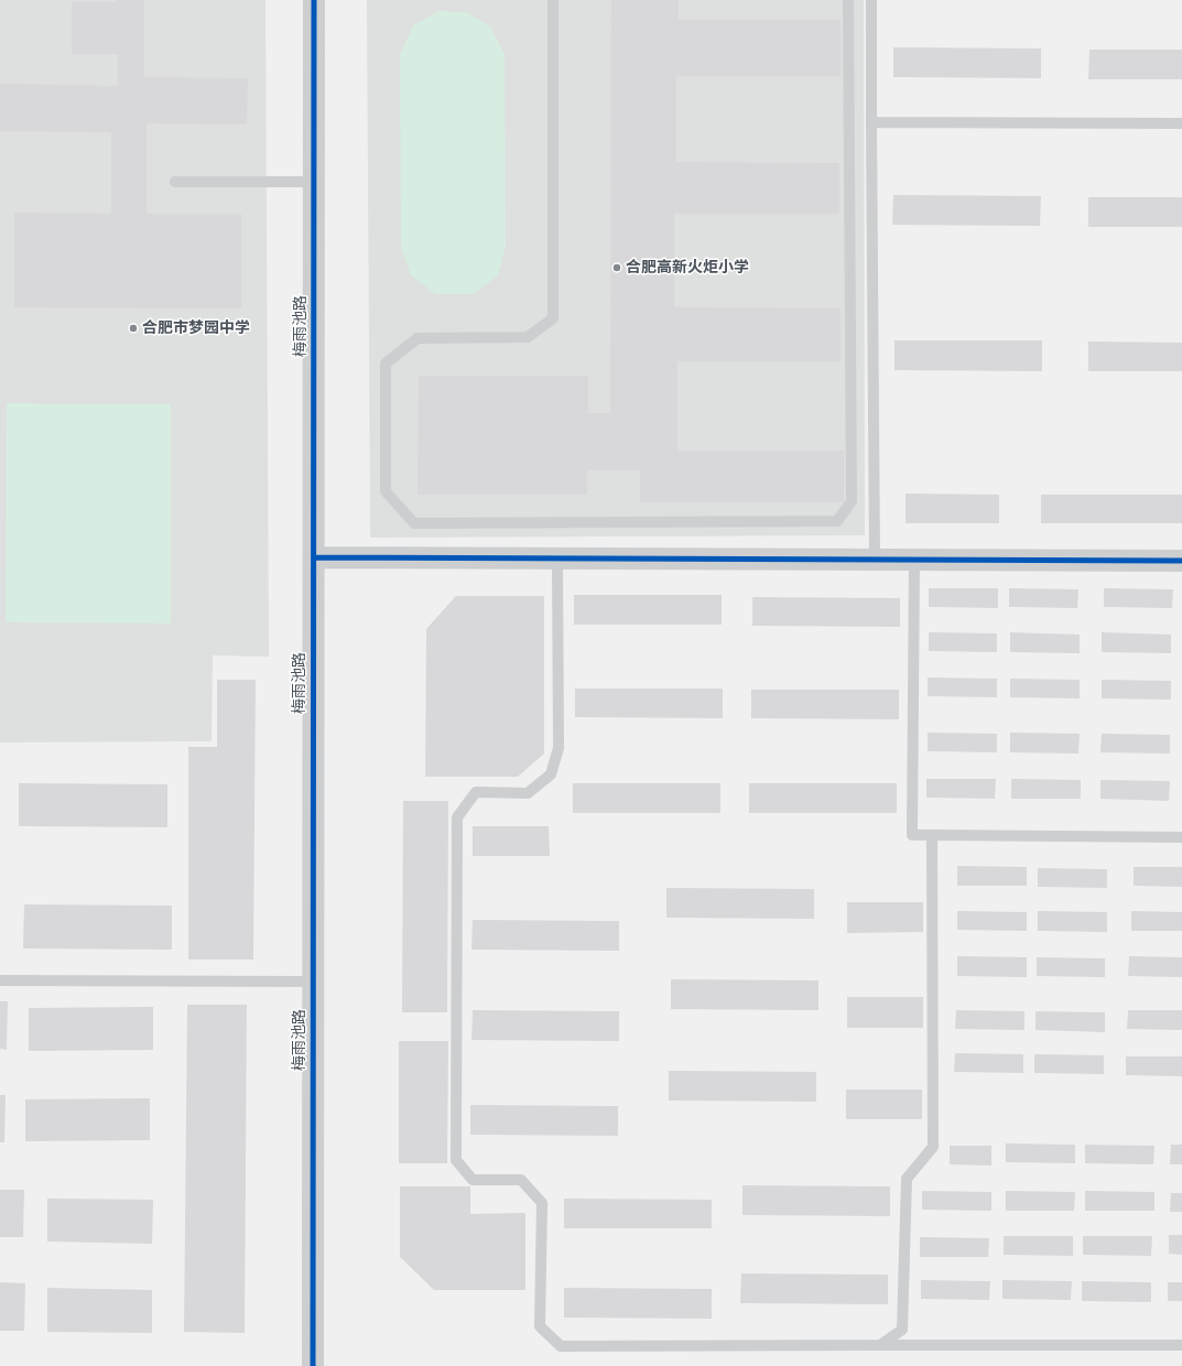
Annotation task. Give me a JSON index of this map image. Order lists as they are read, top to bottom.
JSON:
{
  "streets": {
    "street": ["梅雨池路"]
  },
  "places": ["合肥高新火炬小学", "合肥市梦园中学"]
}
